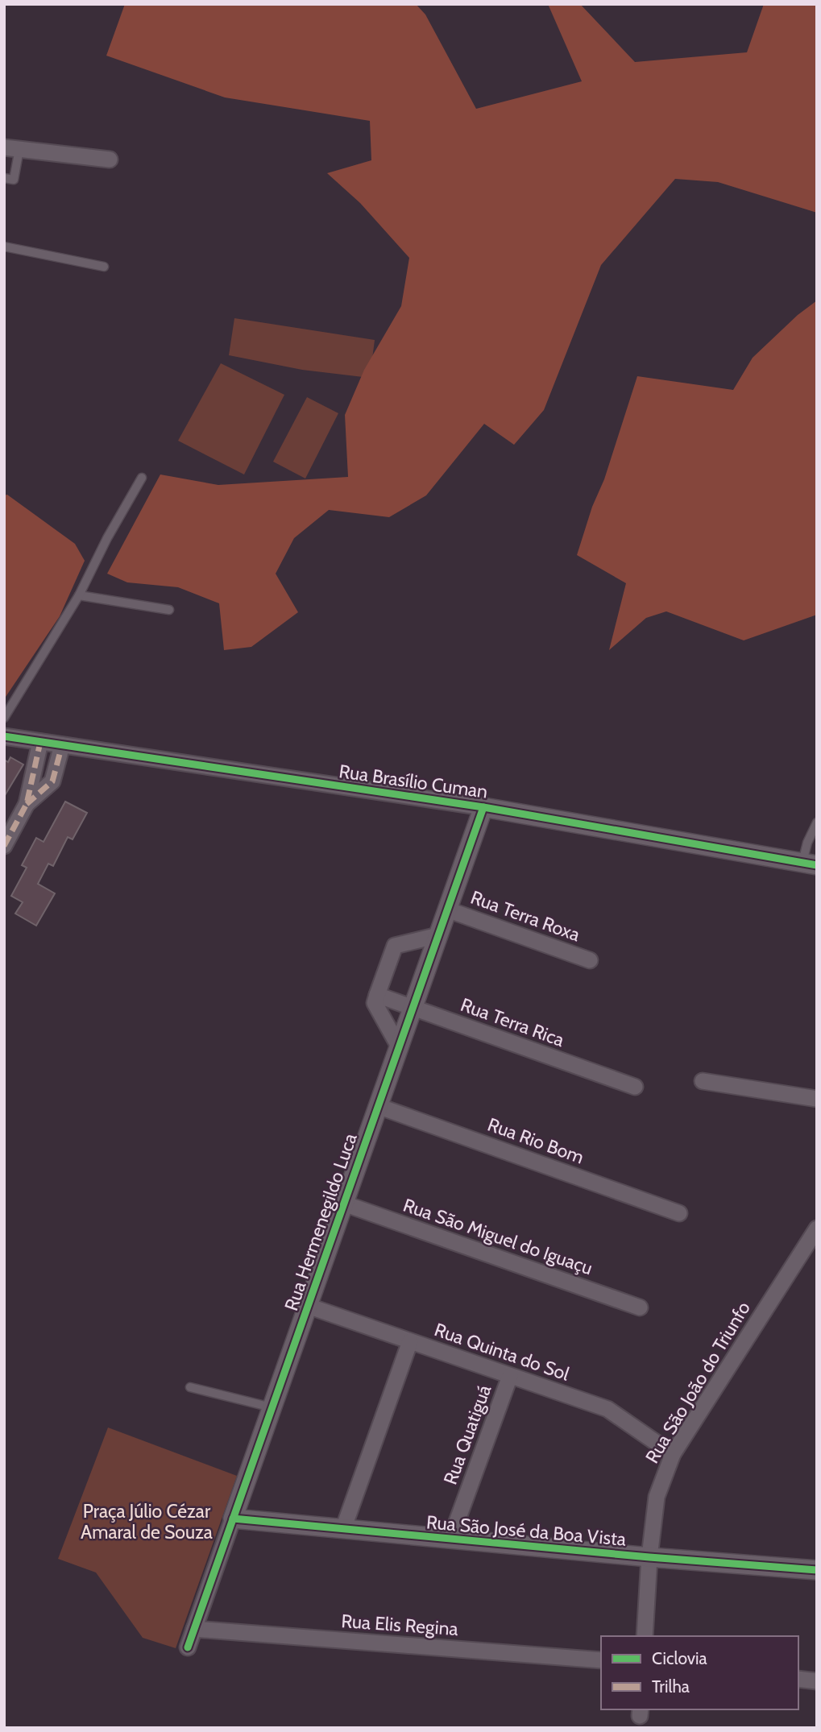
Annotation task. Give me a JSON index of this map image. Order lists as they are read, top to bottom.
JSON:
{
  "streets": {
    "street": [
      "Rua Brasílio Cuman",
      "Rua Terra Roxa",
      "Rua Terra Rica",
      "Rua Rio Bom",
      "Rua Hermenegildo Luca",
      "Rua São Miguel do Iguaçu",
      "Rua Quinta do Sol",
      "Rua São João do Triunfo",
      "Rua Quatiguá",
      "Rua São José da Boa Vista",
      "Rua Elis Regina"
    ]
  },
  "crossings": [
    ["Rua Brasílio Cuman", "Rua Hermenegildo Luca"],
    ["Rua Terra Roxa", "Rua Hermenegildo Luca"],
    ["Rua Terra Rica", "Rua Hermenegildo Luca"],
    ["Rua Rio Bom", "Rua Hermenegildo Luca"],
    ["Rua Hermenegildo Luca", "Rua São Miguel do Iguaçu"],
    ["Rua Hermenegildo Luca", "Rua Quinta do Sol"],
    ["Rua Hermenegildo Luca", "Rua São José da Boa Vista"],
    ["Rua Hermenegildo Luca", "Rua Elis Regina"],
    ["Rua Quinta do Sol", "Rua São João do Triunfo"],
    ["Rua Quinta do Sol", "Rua Quatiguá"],
    ["Rua São João do Triunfo", "Rua São José da Boa Vista"],
    ["Rua Quatiguá", "Rua São José da Boa Vista"]
  ],
  "parks": ["Praça Júlio Cézar Amaral de Souza"],
  "legend": ["Ciclovia", "Trilha"]
}
